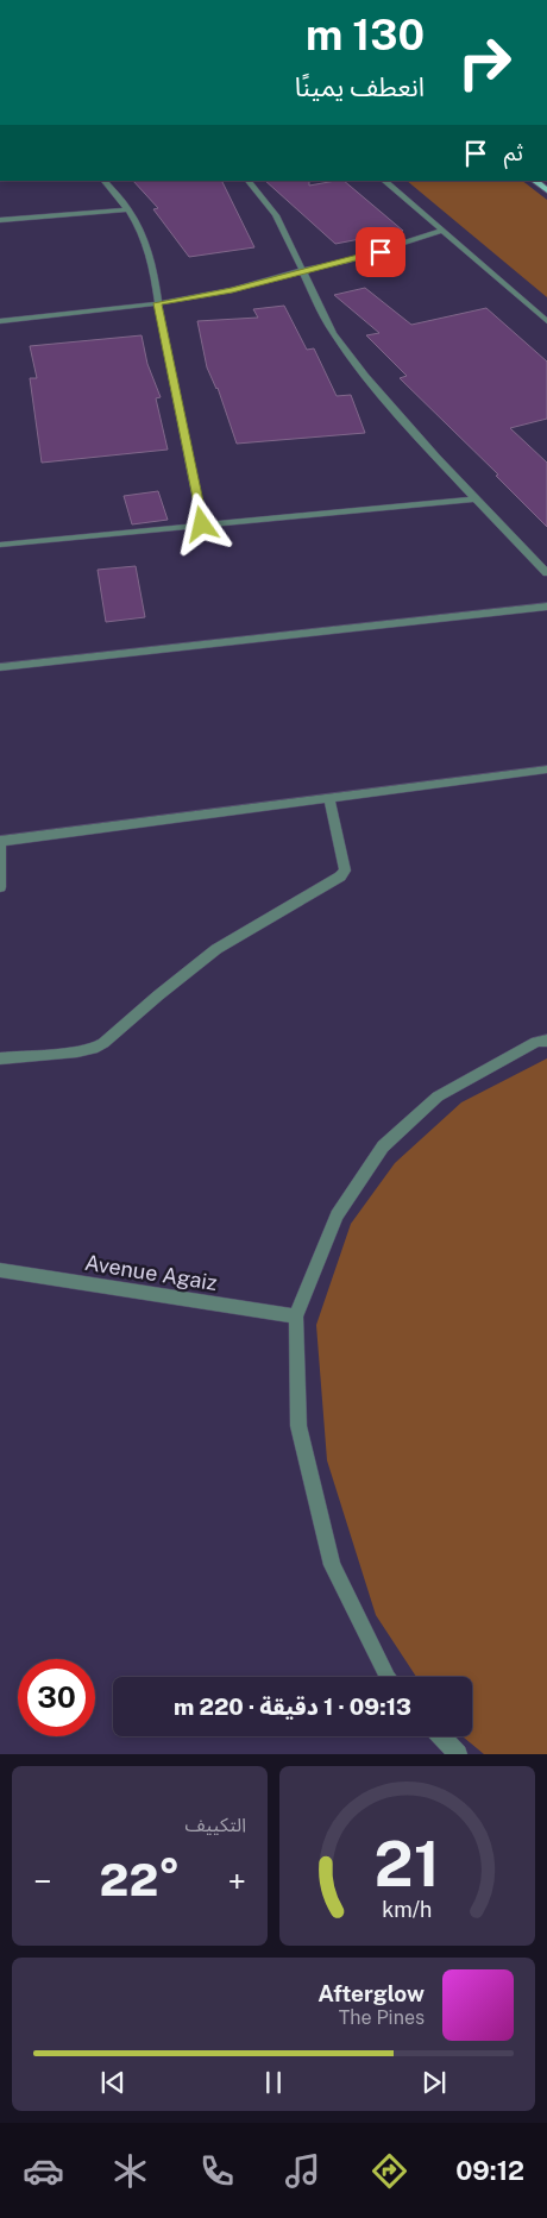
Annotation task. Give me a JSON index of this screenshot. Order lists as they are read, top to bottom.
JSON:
{
  "streets": {
    "street": ["Avenue Agaiz"]
  },
  "page": {
    "turn": ["130 m", "انعطف يمينًا"],
    "then": "ثم",
    "limit": "30",
    "trip": "09:13 · 1 دقيقة · 220 m",
    "tile": "التكييف",
    "heat": ["−", "22°", "+"],
    "song": ["Afterglow", "The Pines"],
    "tabs": "09:12",
    "gauge": ["21", "km/h"]
  }
}
